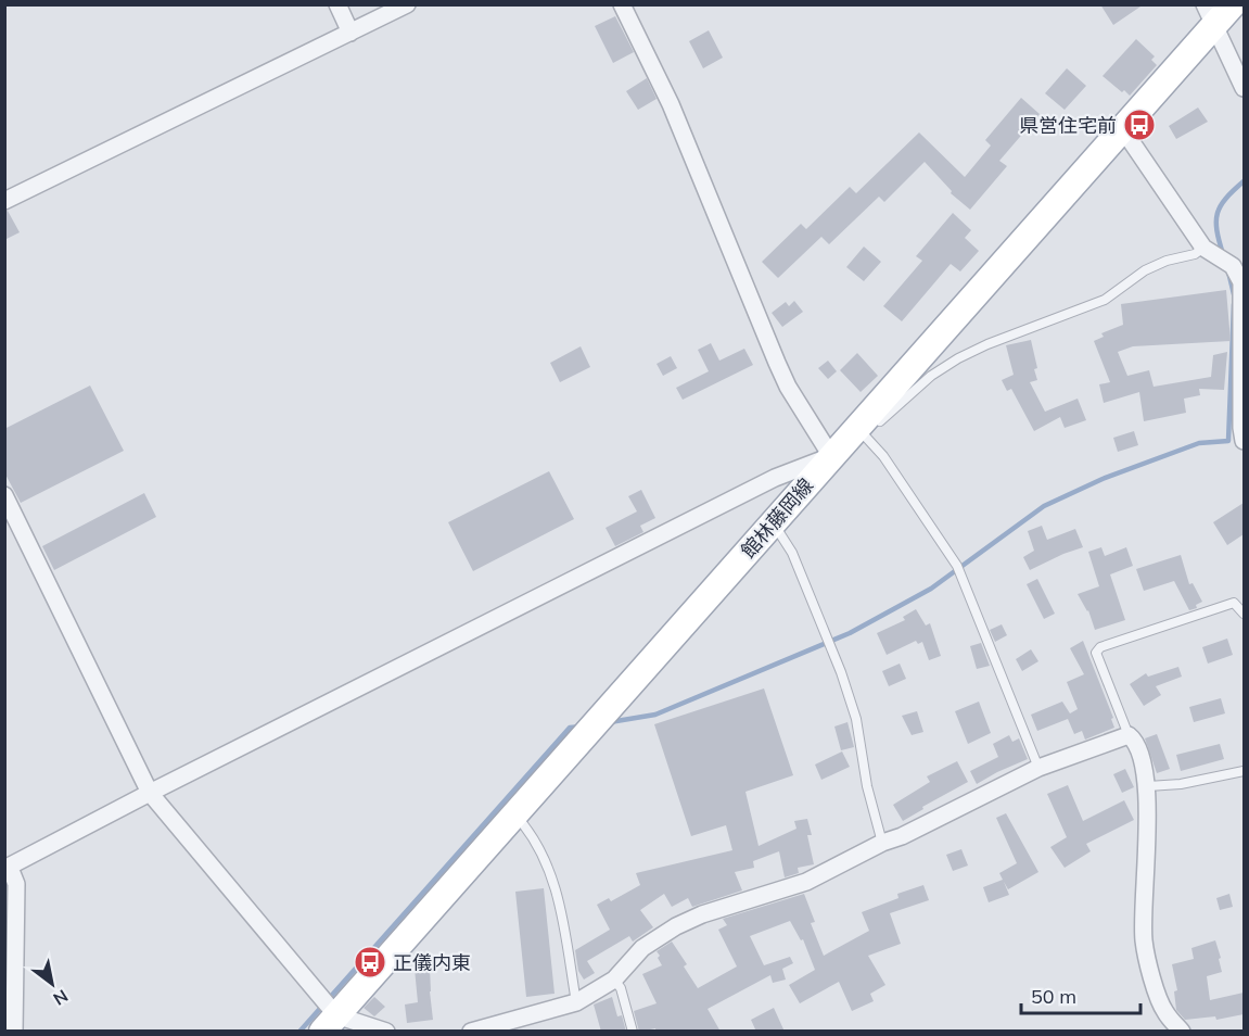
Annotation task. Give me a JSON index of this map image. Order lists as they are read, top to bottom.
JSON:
{
  "streets": {
    "main road": ["館林藤岡線"]
  },
  "places": {
    "bus stop": ["県営住宅前", "正儀内東"]
  },
  "scale_bar": "50 m",
  "north": "bottom right"
}
